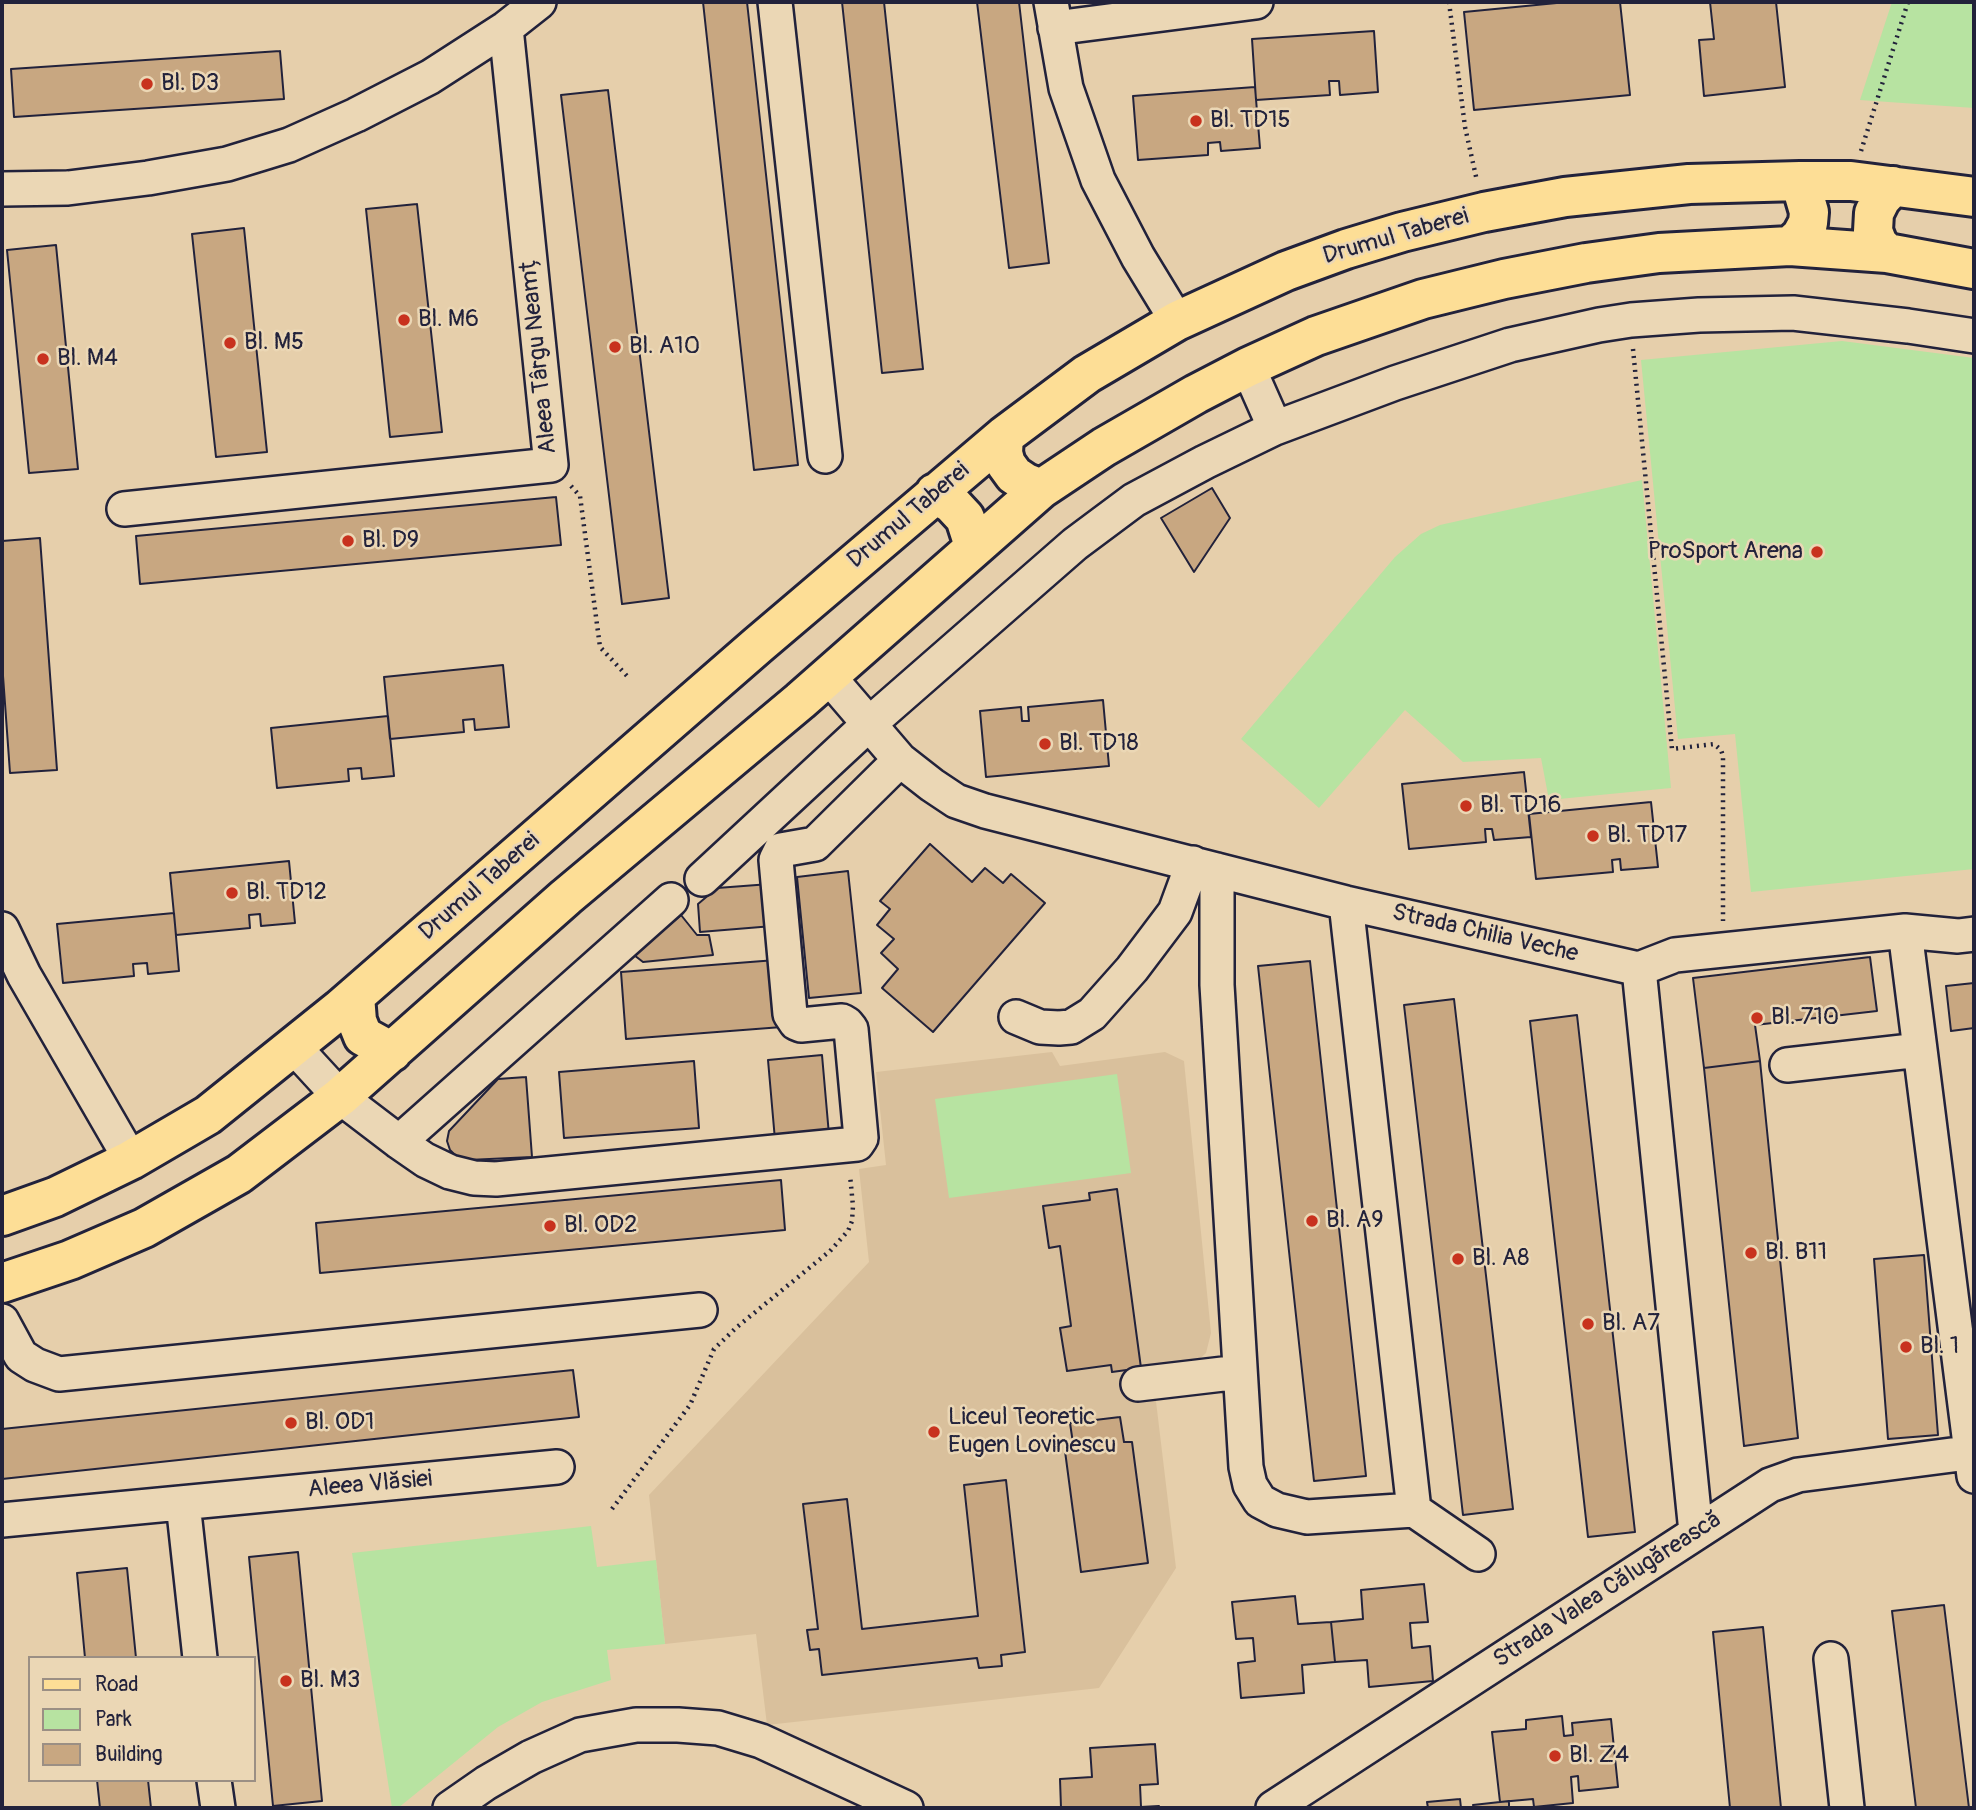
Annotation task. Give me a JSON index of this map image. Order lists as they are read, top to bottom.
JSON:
{
  "streets": {
    "main road": ["Drumul Taberei"],
    "street": [
      "Aleea Târgu Neamț",
      "Strada Chilia Veche",
      "Aleea Vlăsiei",
      "Strada Valea Călugărească"
    ]
  },
  "places": [
    "Bl. D3",
    "Bl. TD15",
    "Bl. M6",
    "Bl. M5",
    "Bl. A10",
    "Bl. M4",
    "Bl. D9",
    "ProSport Arena",
    "Bl. TD18",
    "Bl. TD16",
    "Bl. TD17",
    "Bl. TD12",
    "Bl. 710",
    "Bl. A9",
    "Bl. OD2",
    "Bl. B11",
    "Bl. A8",
    "Bl. A7",
    "Bl. 1",
    "Bl. OD1",
    "Liceul Teoretic Eugen Lovinescu",
    "Bl. M3",
    "Bl. Z4"
  ],
  "legend": ["Road", "Park", "Building"]
}
